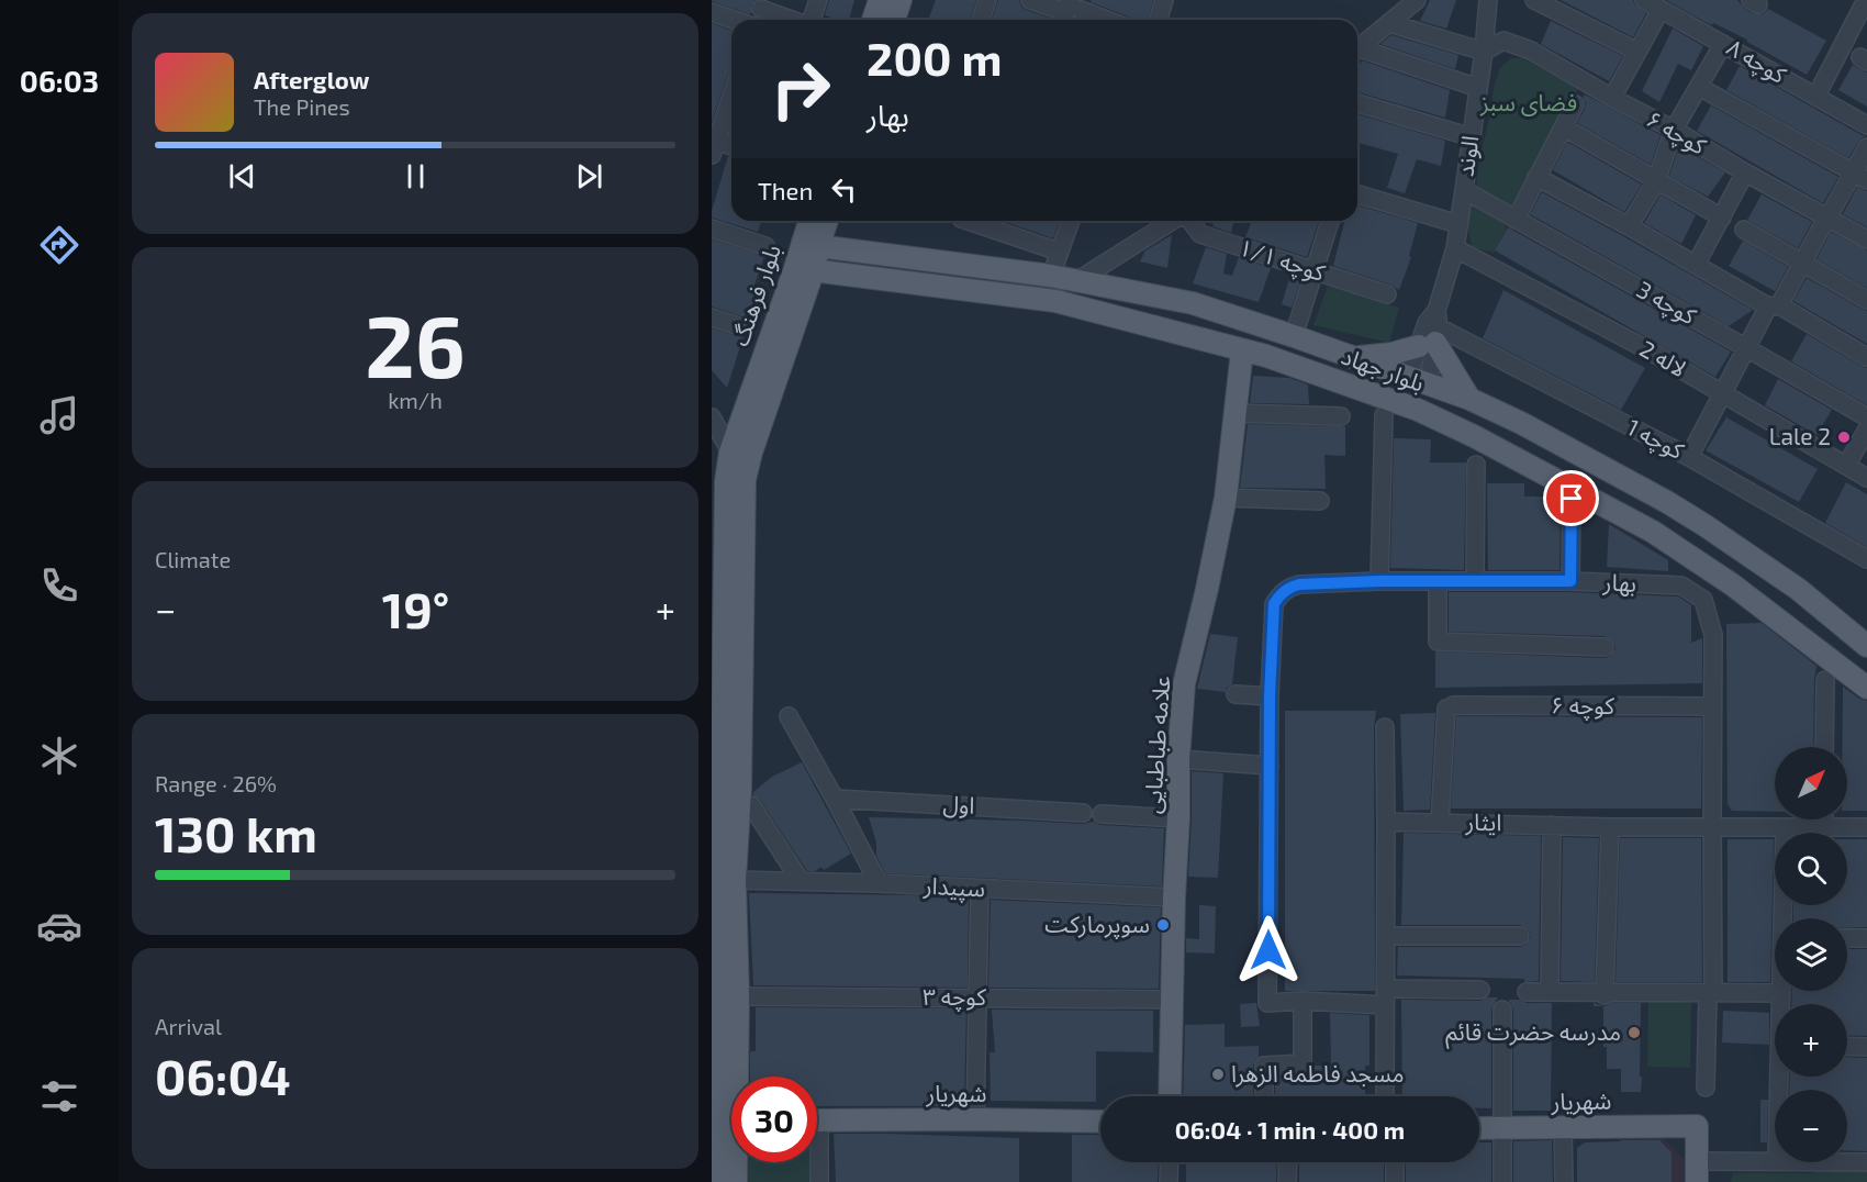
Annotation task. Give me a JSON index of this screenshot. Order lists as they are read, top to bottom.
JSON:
{
  "streets": {
    "main road": [
      "بلوار فرهنگ",
      "بلوار جهاد",
      "علامه طباطبایی",
      "شهریار"
    ],
    "street": [
      "کوچه ۸",
      "کوچه ۶",
      "الوند",
      "کوچه ۱/۱",
      "کوچه 3",
      "لاله 2",
      "کوچه 1",
      "بهار",
      "اول",
      "ایثار",
      "سپیدار",
      "کوچه ۳"
    ]
  },
  "crossings": [
    ["کوچه ۶", "الوند"],
    ["کوچه ۶", "بهار"],
    ["کوچه ۶", "ایثار"],
    ["الوند", "کوچه 3"],
    ["الوند", "لاله 2"],
    ["الوند", "بلوار جهاد"],
    ["الوند", "کوچه 1"],
    ["بلوار فرهنگ", "بلوار جهاد"],
    ["بلوار فرهنگ", "سپیدار"],
    ["بلوار فرهنگ", "کوچه ۳"],
    ["بلوار جهاد", "علامه طباطبایی"],
    ["بهار", "ایثار"],
    ["علامه طباطبایی", "سپیدار"],
    ["علامه طباطبایی", "کوچه ۳"]
  ],
  "parks": ["فضای سبز"],
  "places": [
    "Lale 2",
    "سوپرمارکت",
    "مدرسه حضرت قائم",
    "مسجد فاطمه الزهرا"
  ],
  "north": "top right",
  "page": {
    "tabs": "06:03",
    "turn": ["200 m", "بهار"],
    "song": ["Afterglow", "The Pines"],
    "then": "Then",
    "tile": [
      ["26", "km/h"],
      "Climate",
      ["Range · 26%", "130 km"],
      ["Arrival", "06:04"]
    ],
    "heat": ["−", "19°", "+"],
    "map_buttons": ["+", "−"],
    "limit": "30",
    "trip": "06:04 · 1 min · 400 m"
  }
}
